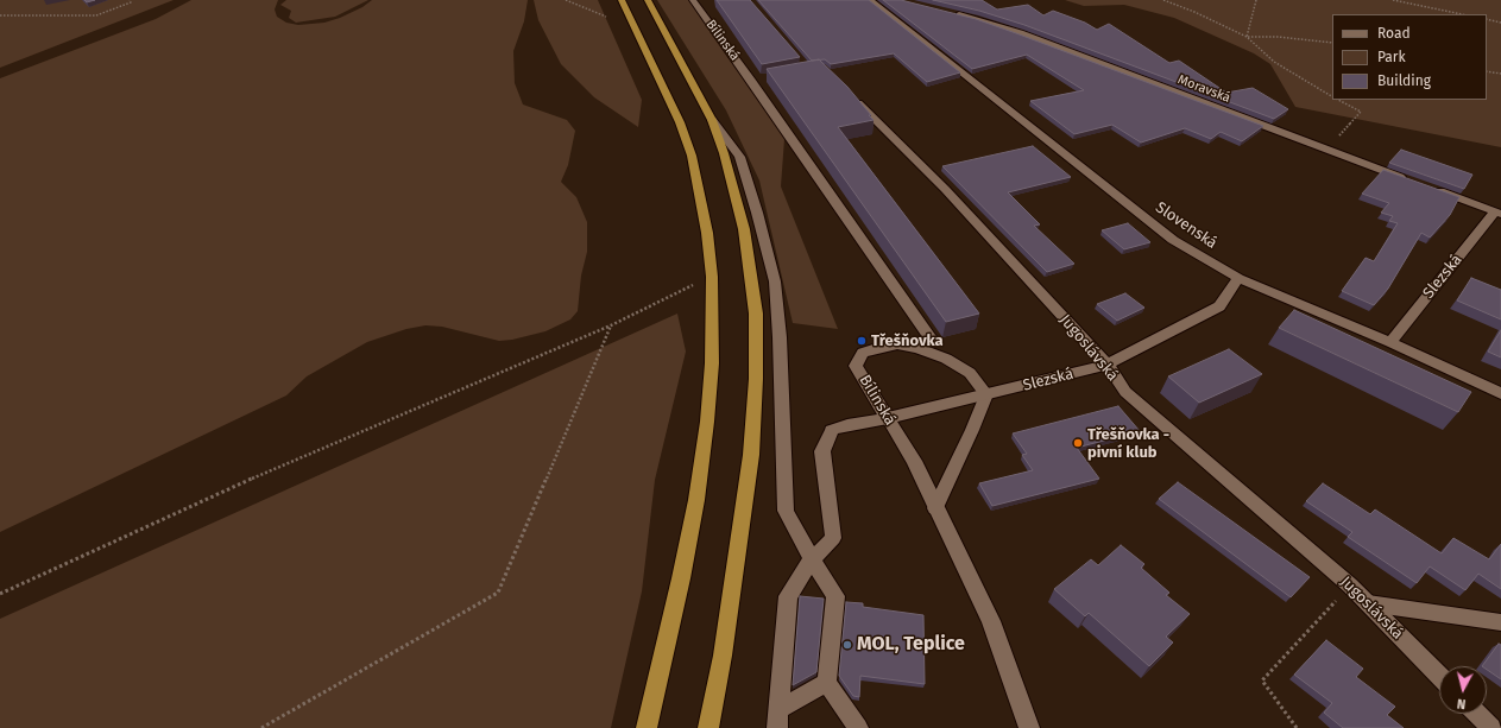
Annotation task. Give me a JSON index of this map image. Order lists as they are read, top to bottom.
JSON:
{
  "streets": {
    "street": [
      "Bílinská",
      "Moravská",
      "Slovenská",
      "Slezská",
      "Jugoslávská"
    ]
  },
  "crossings": [
    ["Bílinská", "Slezská"],
    ["Slovenská", "Slezská"],
    ["Slezská", "Jugoslávská"]
  ],
  "places": ["Třešňovka", "Třešňovka - pivní klub", "MOL, Teplice"],
  "legend": ["Road", "Park", "Building"],
  "north": "bottom"
}
